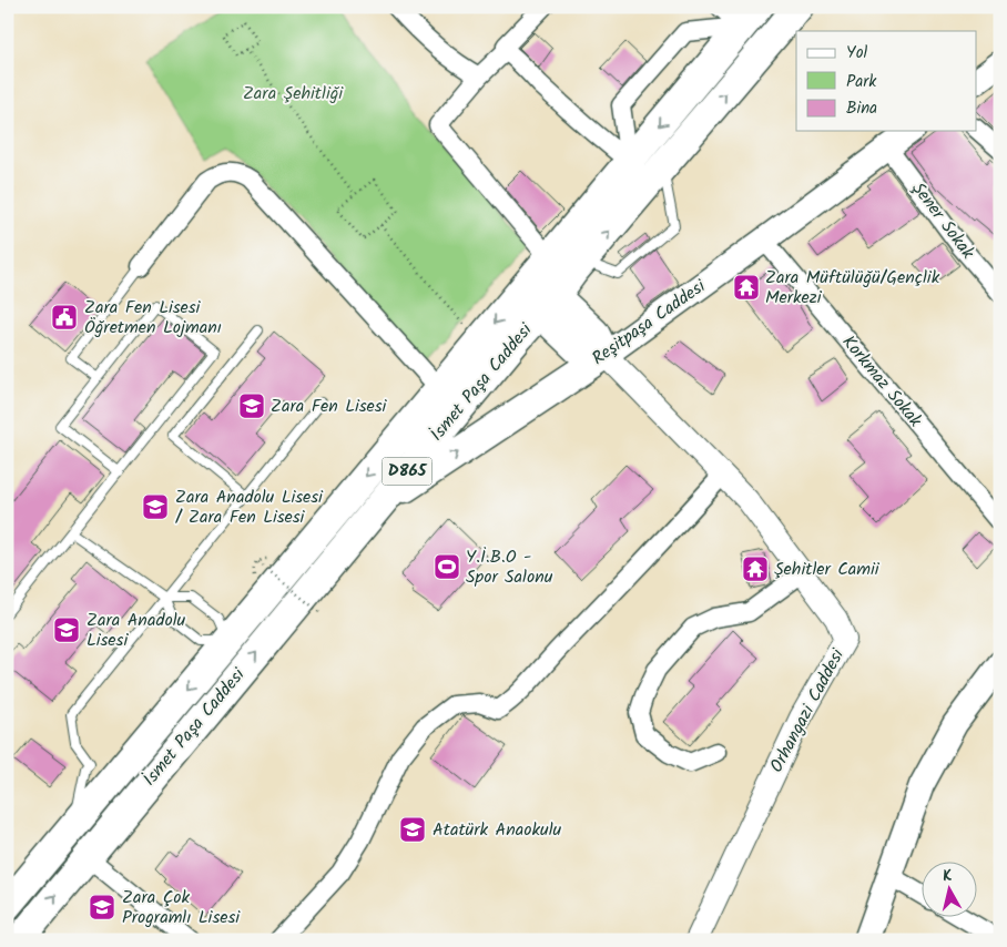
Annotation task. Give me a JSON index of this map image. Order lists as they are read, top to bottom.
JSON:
{
  "streets": {
    "highway": ["Reşitpaşa Caddesi", "İsmet Paşa Caddesi", "D865"],
    "street": ["Şener Sokak", "Korkmaz Sokak", "Orhangazi Caddesi"]
  },
  "crossings": [
    ["Şener Sokak", "Reşitpaşa Caddesi"],
    ["Reşitpaşa Caddesi", "Korkmaz Sokak"],
    ["Reşitpaşa Caddesi", "İsmet Paşa Caddesi"],
    ["Reşitpaşa Caddesi", "Orhangazi Caddesi"]
  ],
  "one_way": ["Reşitpaşa Caddesi"],
  "parks": ["Zara Şehitliği"],
  "places": {
    "temple": ["Zara Müftülüğü/Gençlik Merkezi", "Şehitler Camii"],
    "public building": ["Zara Fen Lisesi Öğretmen Lojmanı"],
    "school or university": [
      "Zara Fen Lisesi",
      "Zara Anadolu Lisesi / Zara Fen Lisesi",
      "Zara Anadolu Lisesi",
      "Atatürk Anaokulu",
      "Zara Çok Programlı Lisesi"
    ],
    "sports": ["Y.İ.B.O - Spor Salonu"]
  },
  "legend": ["Yol", "Park", "Bina"],
  "north": "top"
}
